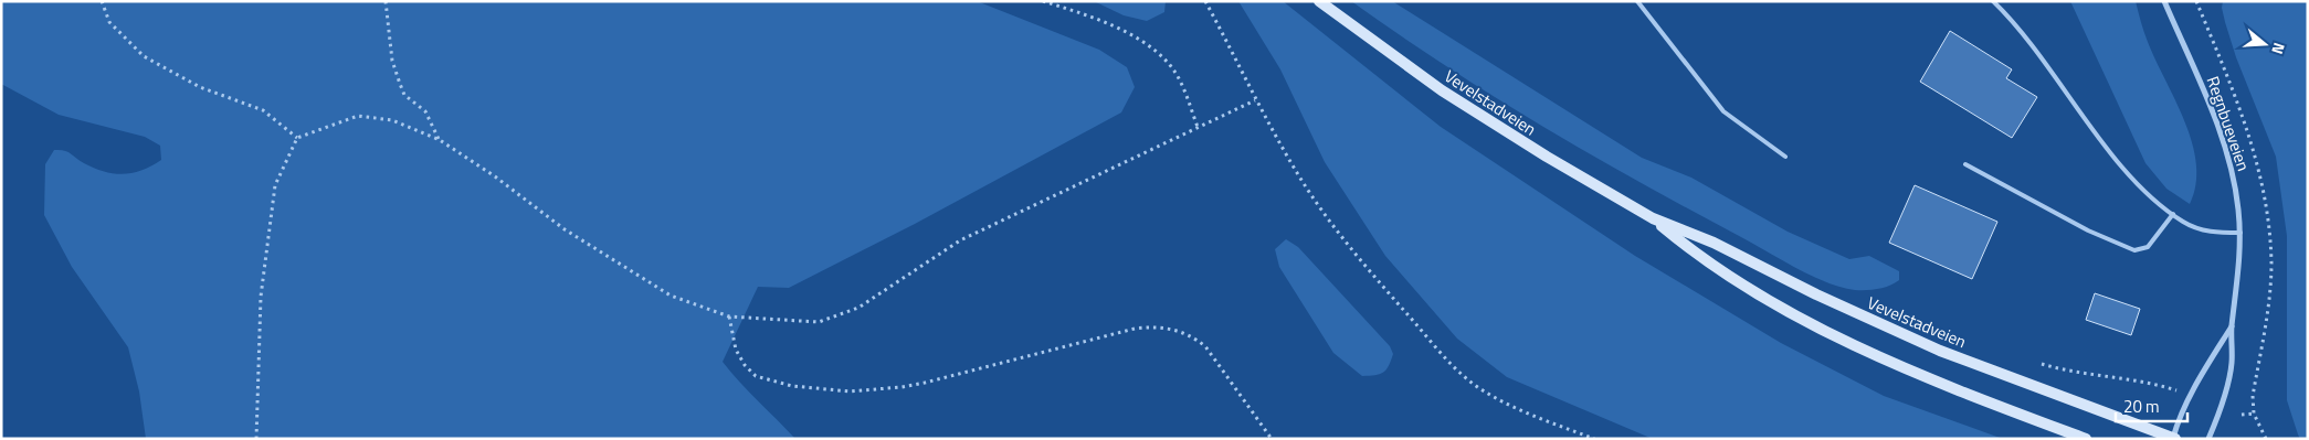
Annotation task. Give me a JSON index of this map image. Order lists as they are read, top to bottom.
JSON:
{
  "streets": {
    "main road": ["Vevelstadveien"],
    "street": ["Regnbueveien"]
  },
  "crossings": [
    ["Vevelstadveien", "Regnbueveien"]
  ],
  "scale_bar": "20 m",
  "north": "right"
}
